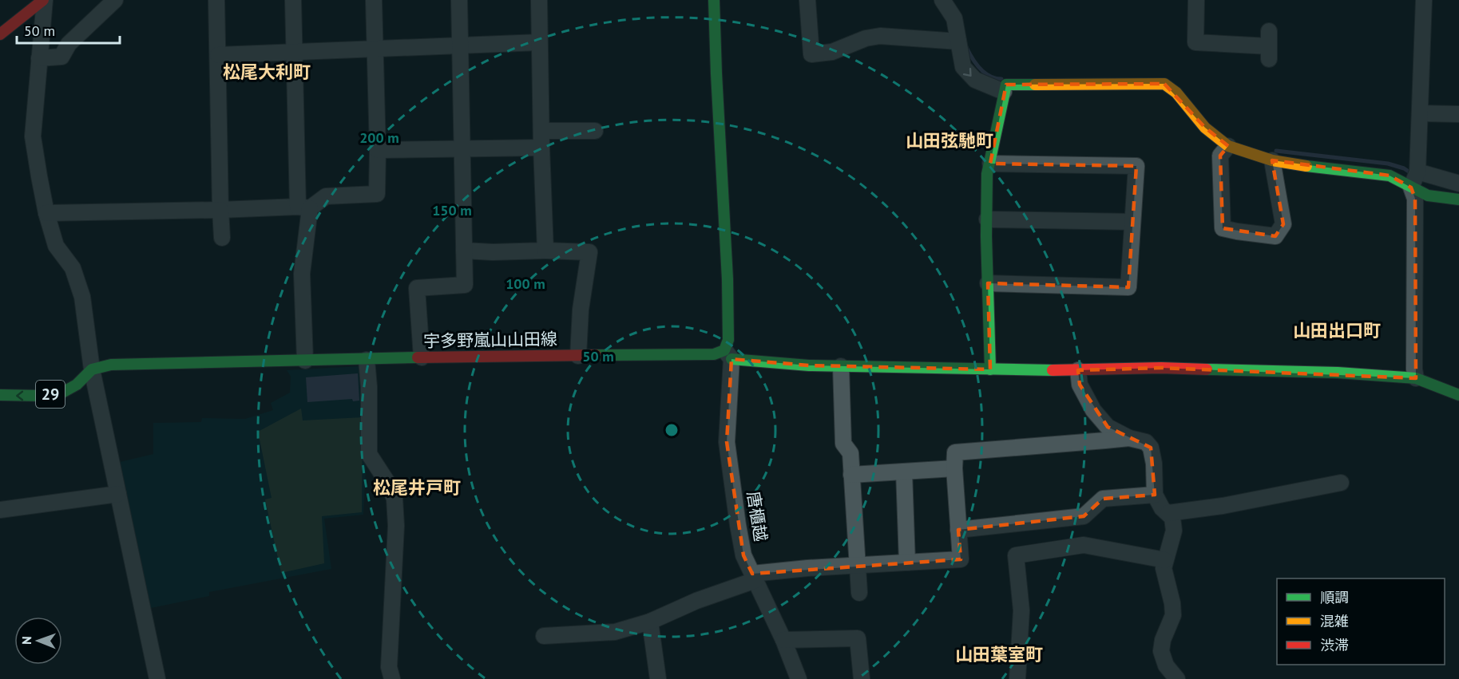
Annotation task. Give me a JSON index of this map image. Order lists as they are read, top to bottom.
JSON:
{
  "streets": {
    "street": ["宇多野嵐山山田線", "29", "唐櫃越"]
  },
  "crossings": [
    ["宇多野嵐山山田線", "29"],
    ["宇多野嵐山山田線", "唐櫃越"]
  ],
  "districts": [
    "松尾大利町",
    "山田弦馳町",
    "山田出口町",
    "松尾井戸町",
    "山田葉室町"
  ],
  "legend": ["順調", "混雑", "渋滞"],
  "scale_bar": "50 m",
  "north": "left",
  "rings": [
    "200 m",
    "150 m",
    "100 m",
    "50 m"
  ]
}
